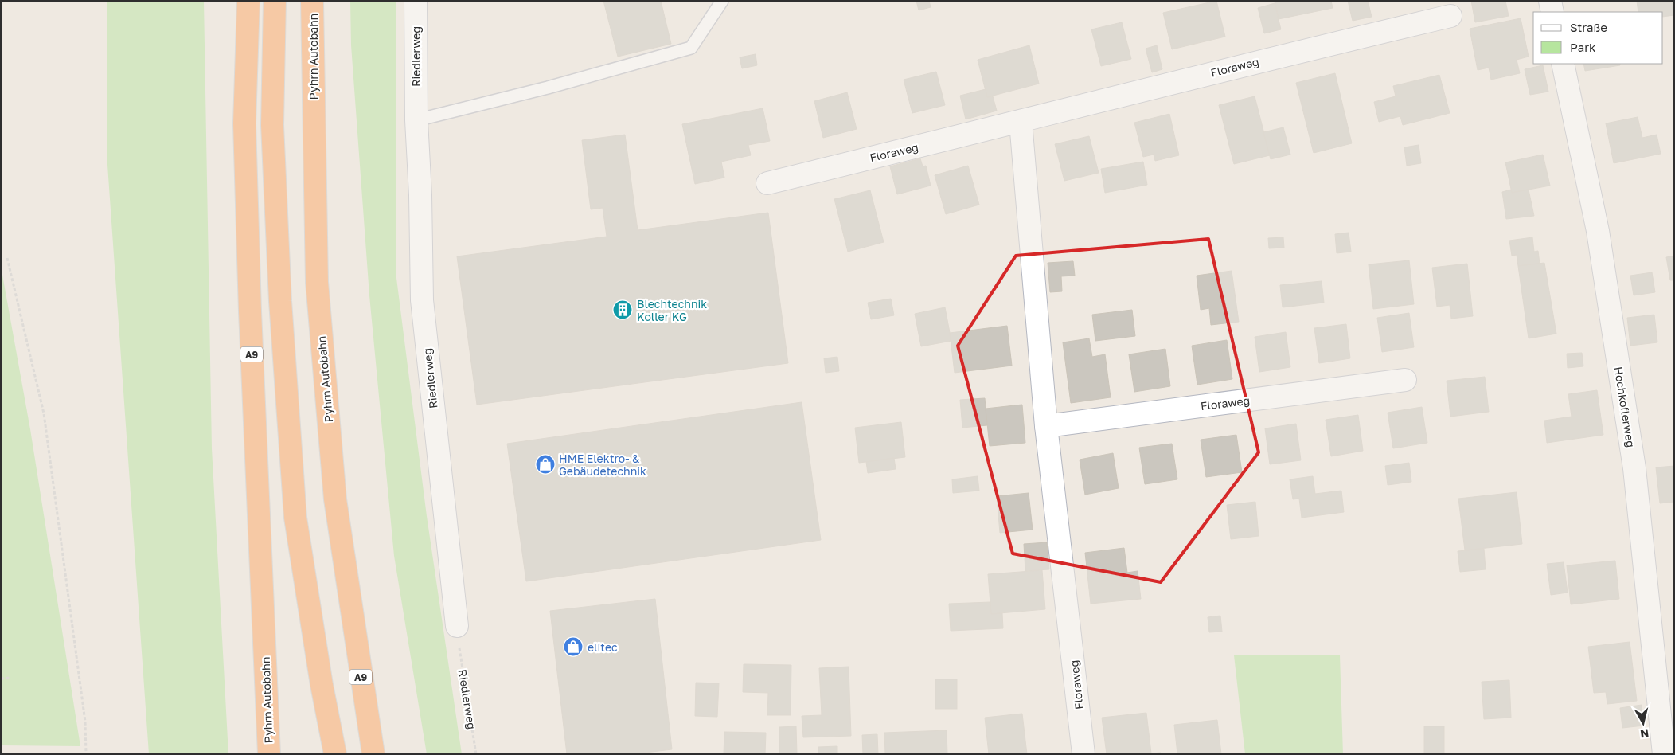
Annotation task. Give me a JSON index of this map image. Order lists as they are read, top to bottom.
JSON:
{
  "streets": {
    "highway": ["Pyhrn Autobahn", "A9"],
    "street": ["Riedlerweg", "Floraweg", "Hochkoflerweg"]
  },
  "places": {
    "building": ["Blechtechnik Koller KG"],
    "shop": ["HME Elektro- & Gebäudetechnik", "elitec"]
  },
  "legend": ["Straße", "Park"],
  "north": "bottom"
}
